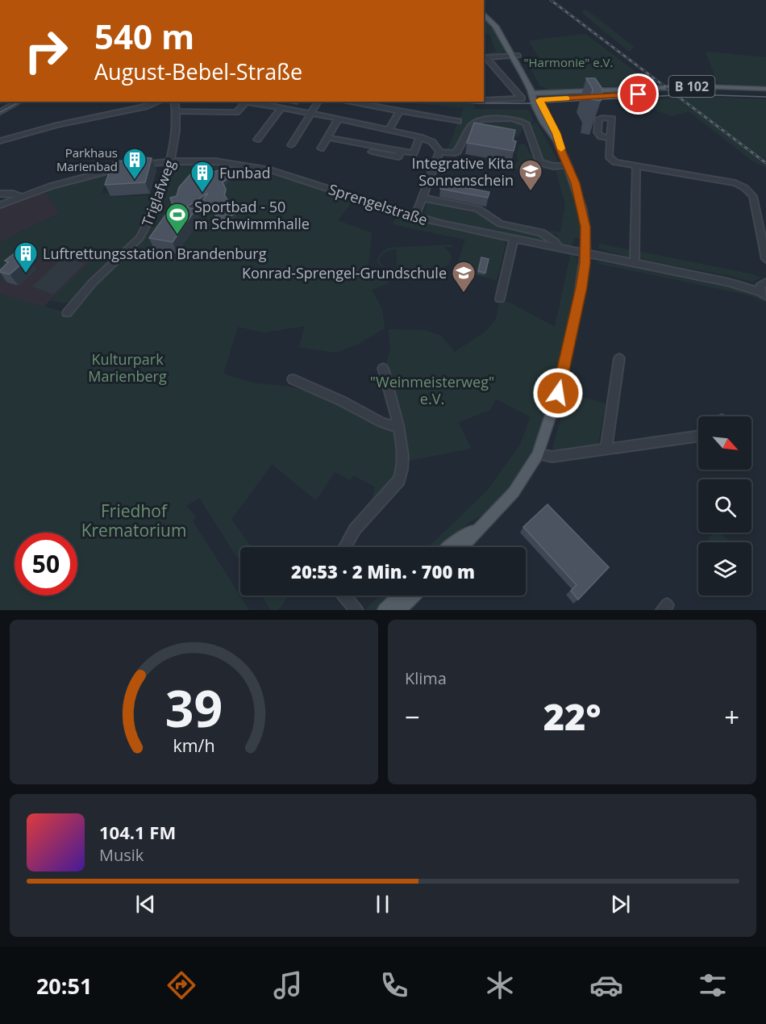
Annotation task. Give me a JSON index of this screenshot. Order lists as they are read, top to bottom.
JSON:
{
  "streets": {
    "main road": ["B 102"],
    "street": ["Triglafweg", "Sprengelstraße"]
  },
  "crossings": [
    ["Triglafweg", "Sprengelstraße"]
  ],
  "parks": [
    "\"Harmonie\" e.V.",
    "Kulturpark Marienberg",
    "\"Weinmeisterweg\" e.V.",
    "Friedhof Krematorium"
  ],
  "places": {
    "building": ["Parkhaus Marienbad", "Funbad", "Luftrettungsstation Brandenburg"],
    "school or university": ["Integrative Kita Sonnenschein", "Konrad-Sprengel-Grundschule"],
    "sports": ["Sportbad - 50 m Schwimmhalle"]
  },
  "north": "bottom right",
  "page": {
    "turn": ["540 m", "August-Bebel-Straße"],
    "limit": "50",
    "trip": "20:53 · 2 Min. · 700 m",
    "tile": "Klima",
    "heat": ["−", "22°", "+"],
    "song": ["104.1 FM", "Musik"],
    "tabs": "20:51",
    "gauge": ["39", "km/h"]
  }
}
